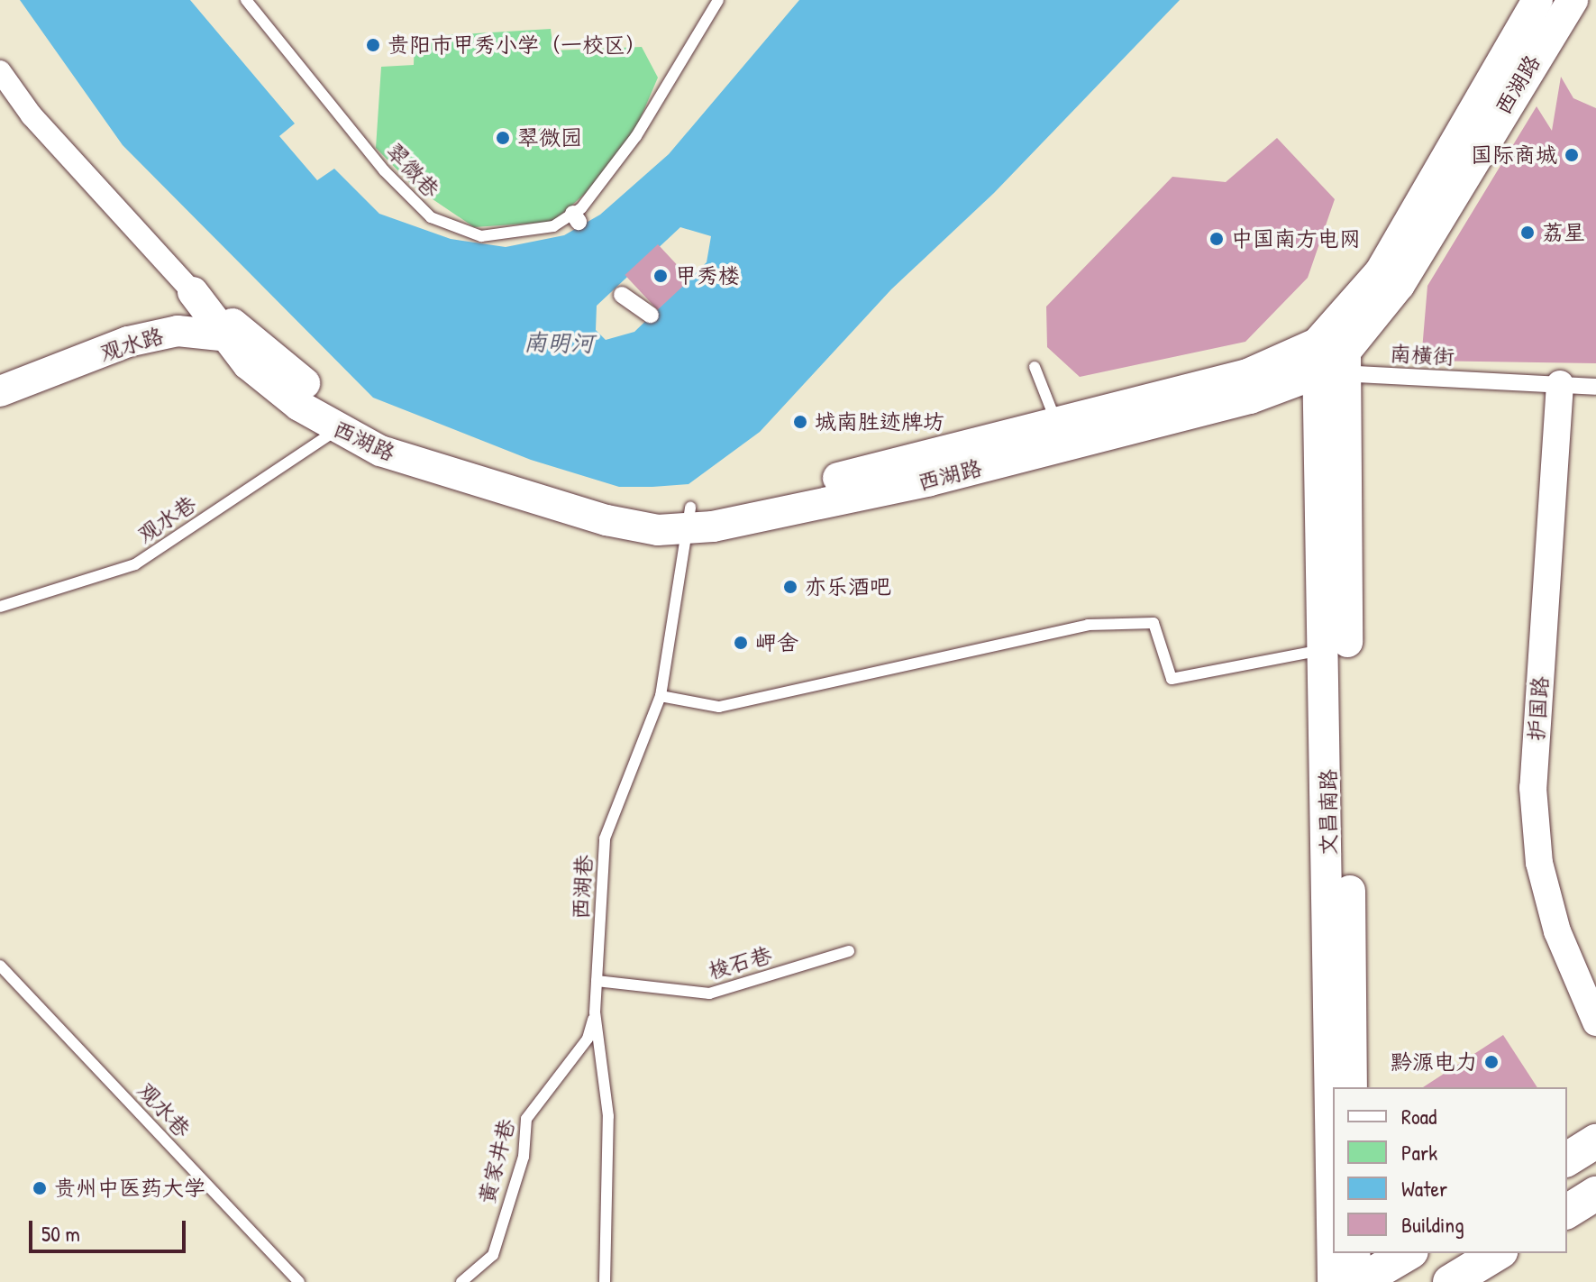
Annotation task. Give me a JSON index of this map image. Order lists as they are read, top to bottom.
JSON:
{
  "streets": {
    "main road": ["西湖路", "观水路", "文昌南路"],
    "street": ["南横街", "护国路"],
    "lane": [
      "翠微巷",
      "观水巷",
      "西湖巷",
      "梭石巷",
      "黄家井巷"
    ]
  },
  "crossings": [
    ["西湖路", "观水路"],
    ["西湖路", "南横街"],
    ["西湖路", "观水巷"],
    ["西湖路", "文昌南路"],
    ["西湖路", "西湖巷"],
    ["南横街", "护国路"],
    ["南横街", "文昌南路"],
    ["西湖巷", "梭石巷"],
    ["西湖巷", "黄家井巷"]
  ],
  "water": ["南明河"],
  "places": [
    "贵阳市甲秀小学（一校区）",
    "翠微园",
    "国际商城",
    "荔星",
    "中国南方电网",
    "甲秀楼",
    "城南胜迹牌坊",
    "亦乐酒吧",
    "岬舍",
    "黔源电力",
    "贵州中医药大学"
  ],
  "legend": [
    "Road",
    "Park",
    "Water",
    "Building"
  ],
  "scale_bar": "50 m"
}
